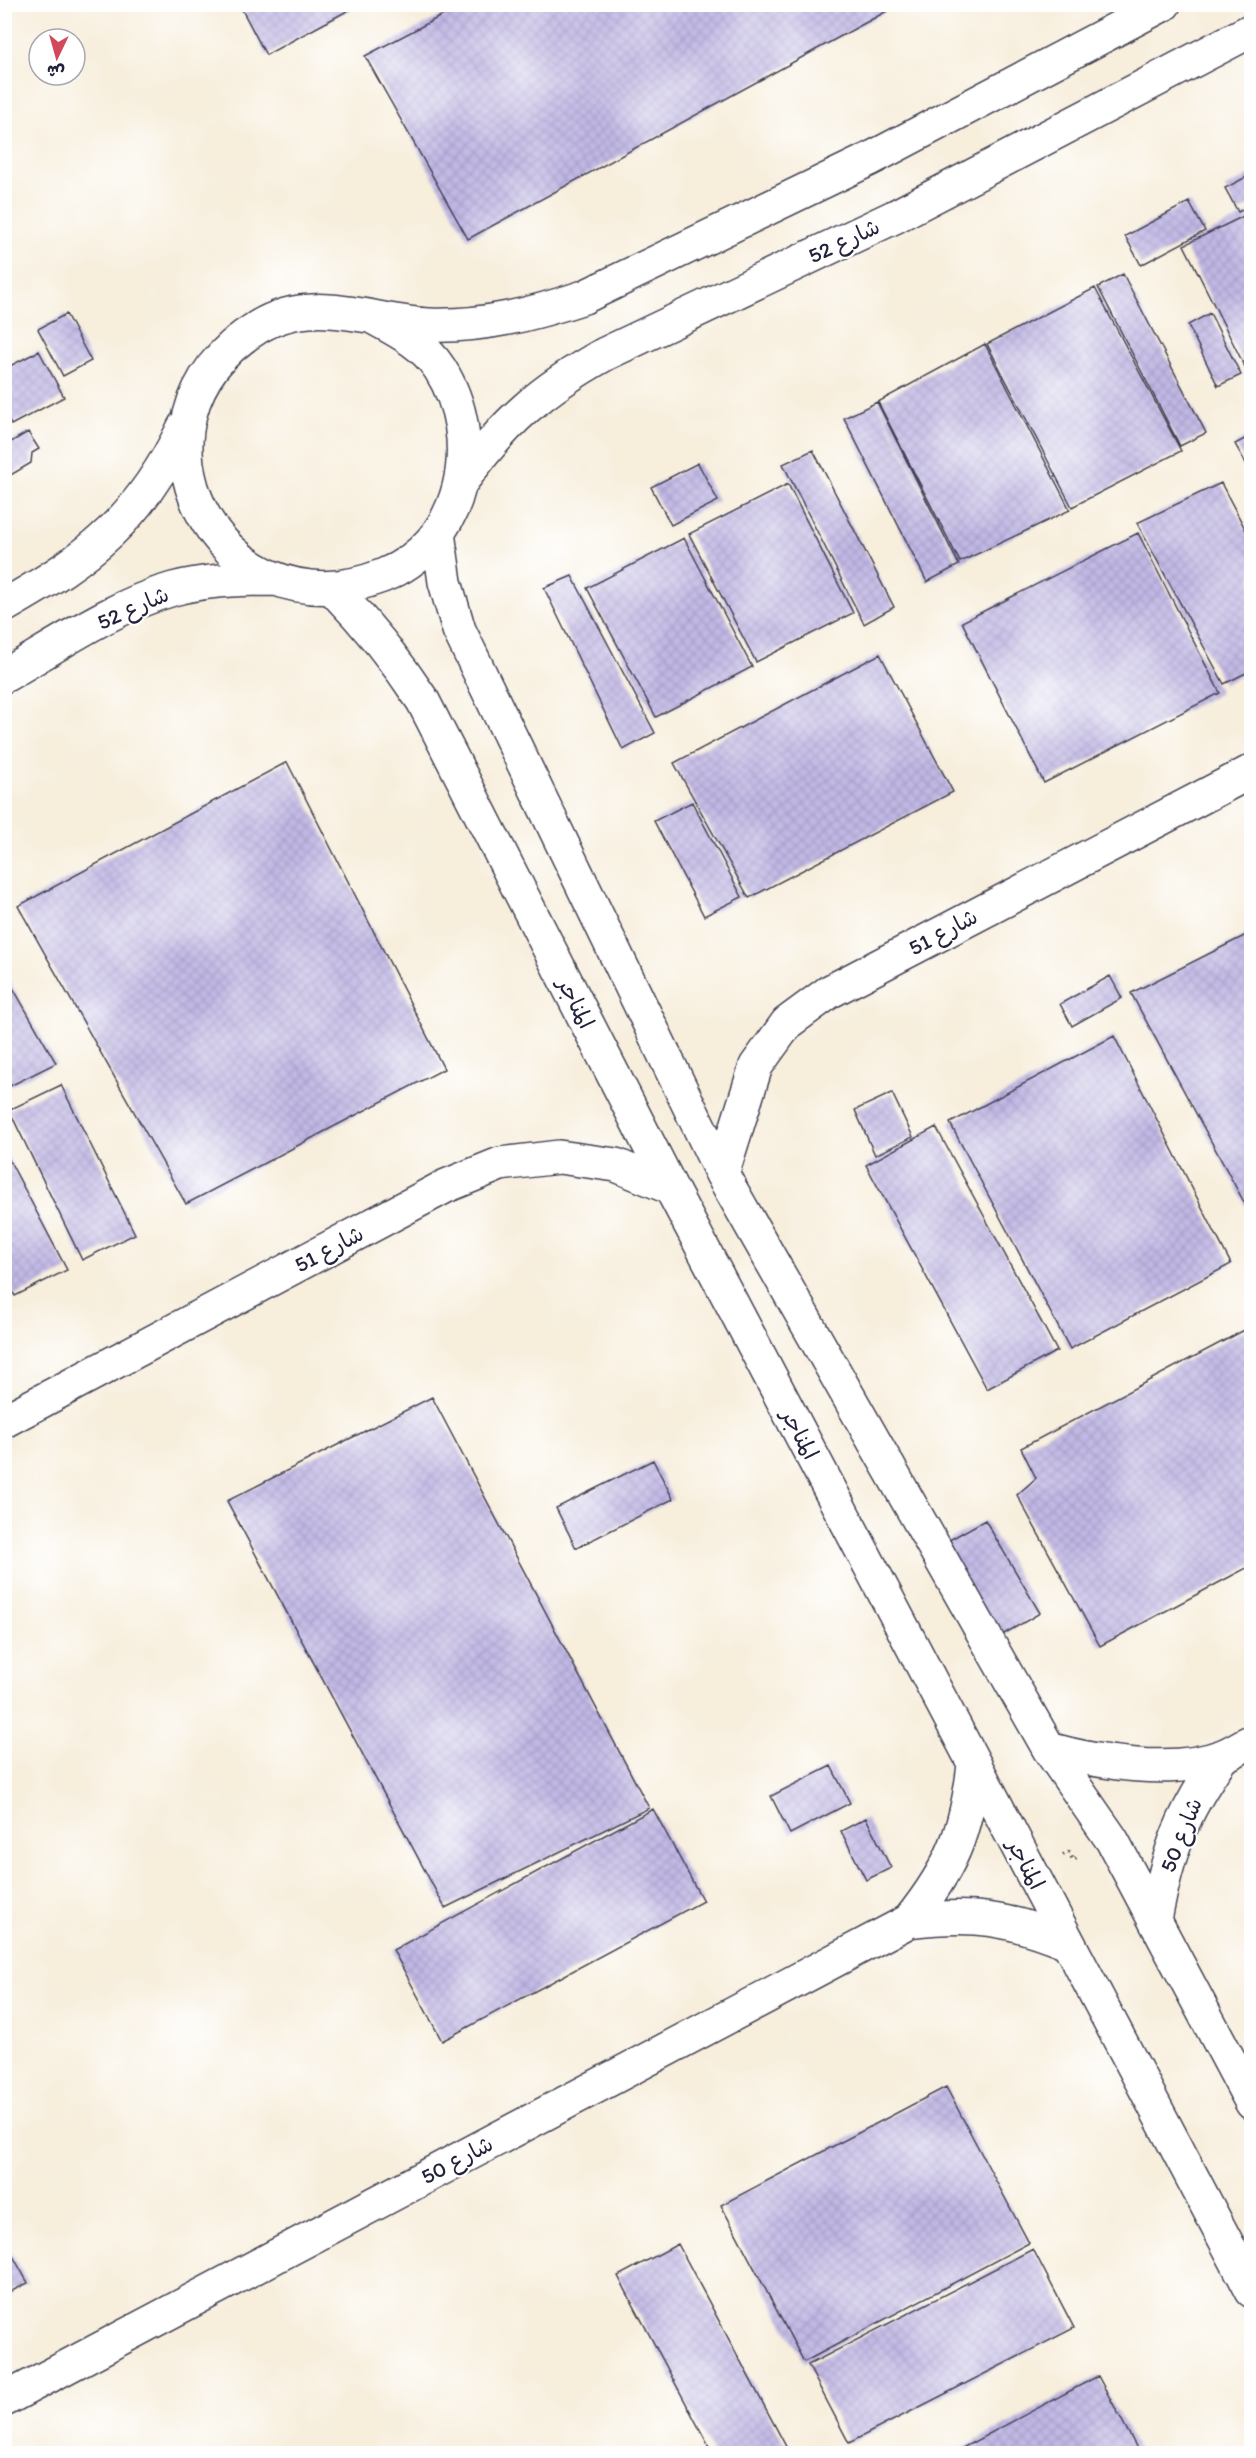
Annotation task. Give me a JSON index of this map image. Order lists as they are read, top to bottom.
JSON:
{
  "streets": {
    "street": [
      "شارع 52",
      "شارع 51",
      "المناجر",
      "شارع 50"
    ]
  },
  "crossings": [
    ["شارع 51", "المناجر"],
    ["المناجر", "شارع 50"]
  ],
  "north": "bottom"
}
